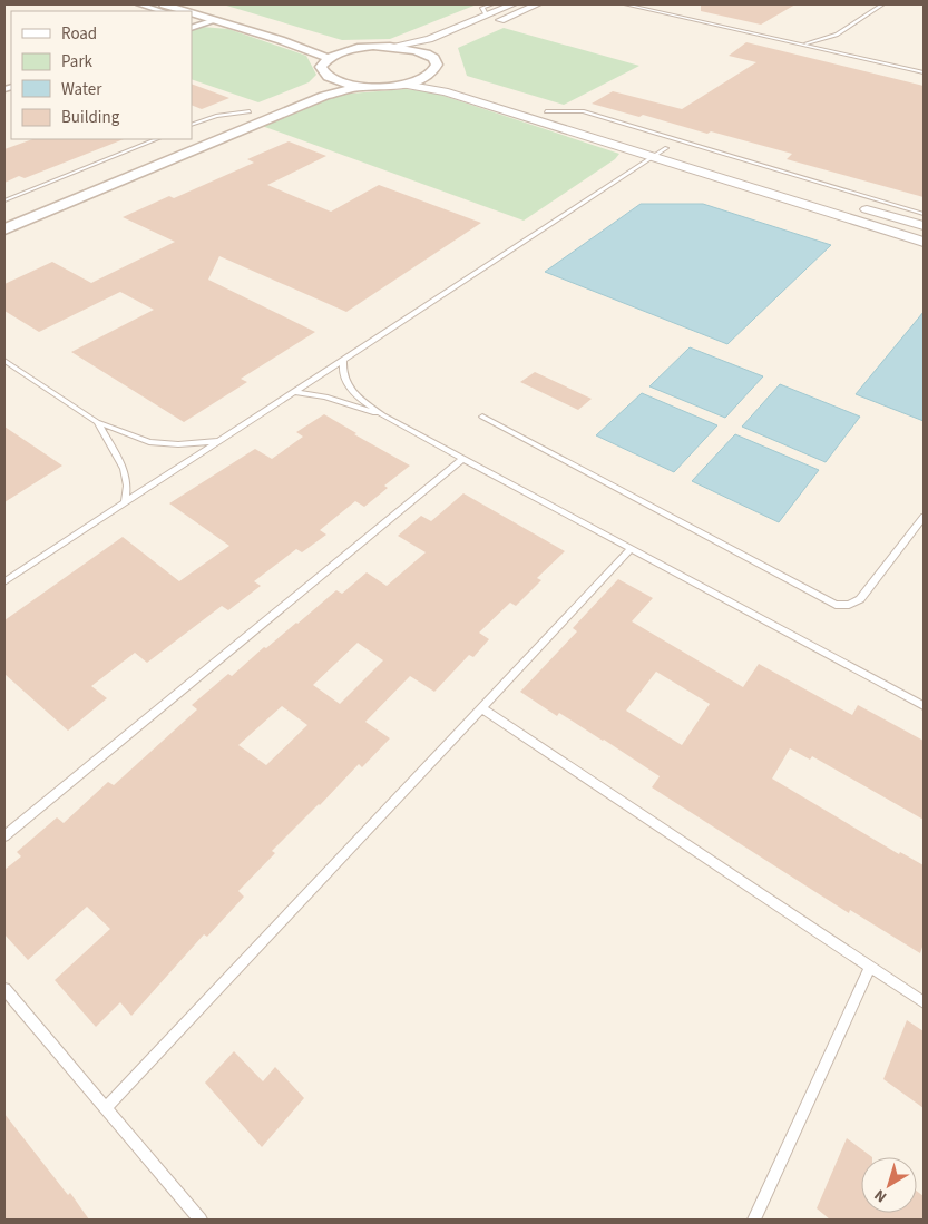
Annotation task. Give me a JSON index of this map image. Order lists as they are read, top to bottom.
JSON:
{
  "legend": [
    "Road",
    "Park",
    "Water",
    "Building"
  ],
  "north": "bottom left"
}
